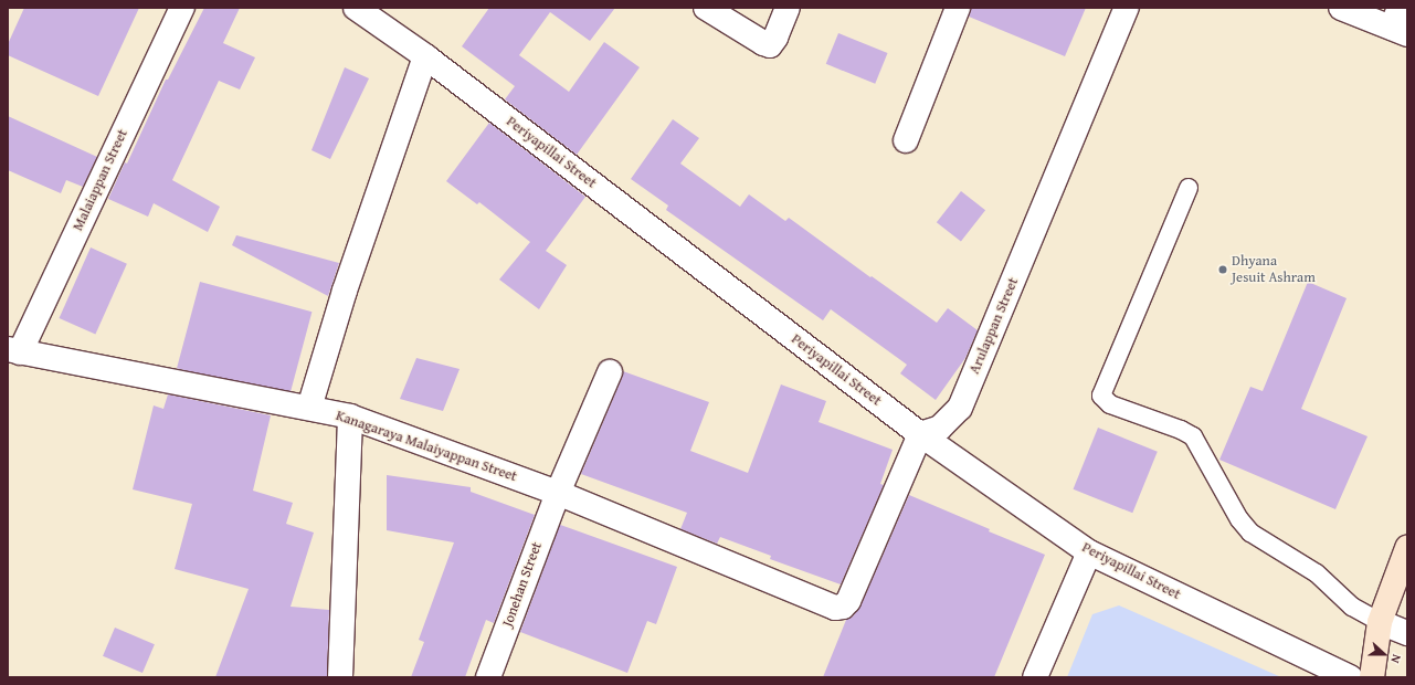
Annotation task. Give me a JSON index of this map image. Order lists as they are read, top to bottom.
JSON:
{
  "streets": {
    "street": [
      "Periyapillai Street",
      "Malaiappan Street",
      "Arulappan Street",
      "Kanagaraya Malaiyappan Street",
      "Jonehan Street"
    ]
  },
  "crossings": [
    ["Periyapillai Street", "Arulappan Street"],
    ["Periyapillai Street", "Kanagaraya Malaiyappan Street"],
    ["Malaiappan Street", "Kanagaraya Malaiyappan Street"],
    ["Arulappan Street", "Kanagaraya Malaiyappan Street"],
    ["Kanagaraya Malaiyappan Street", "Jonehan Street"]
  ],
  "places": ["Dhyana Jesuit Ashram"],
  "north": "right"
}
